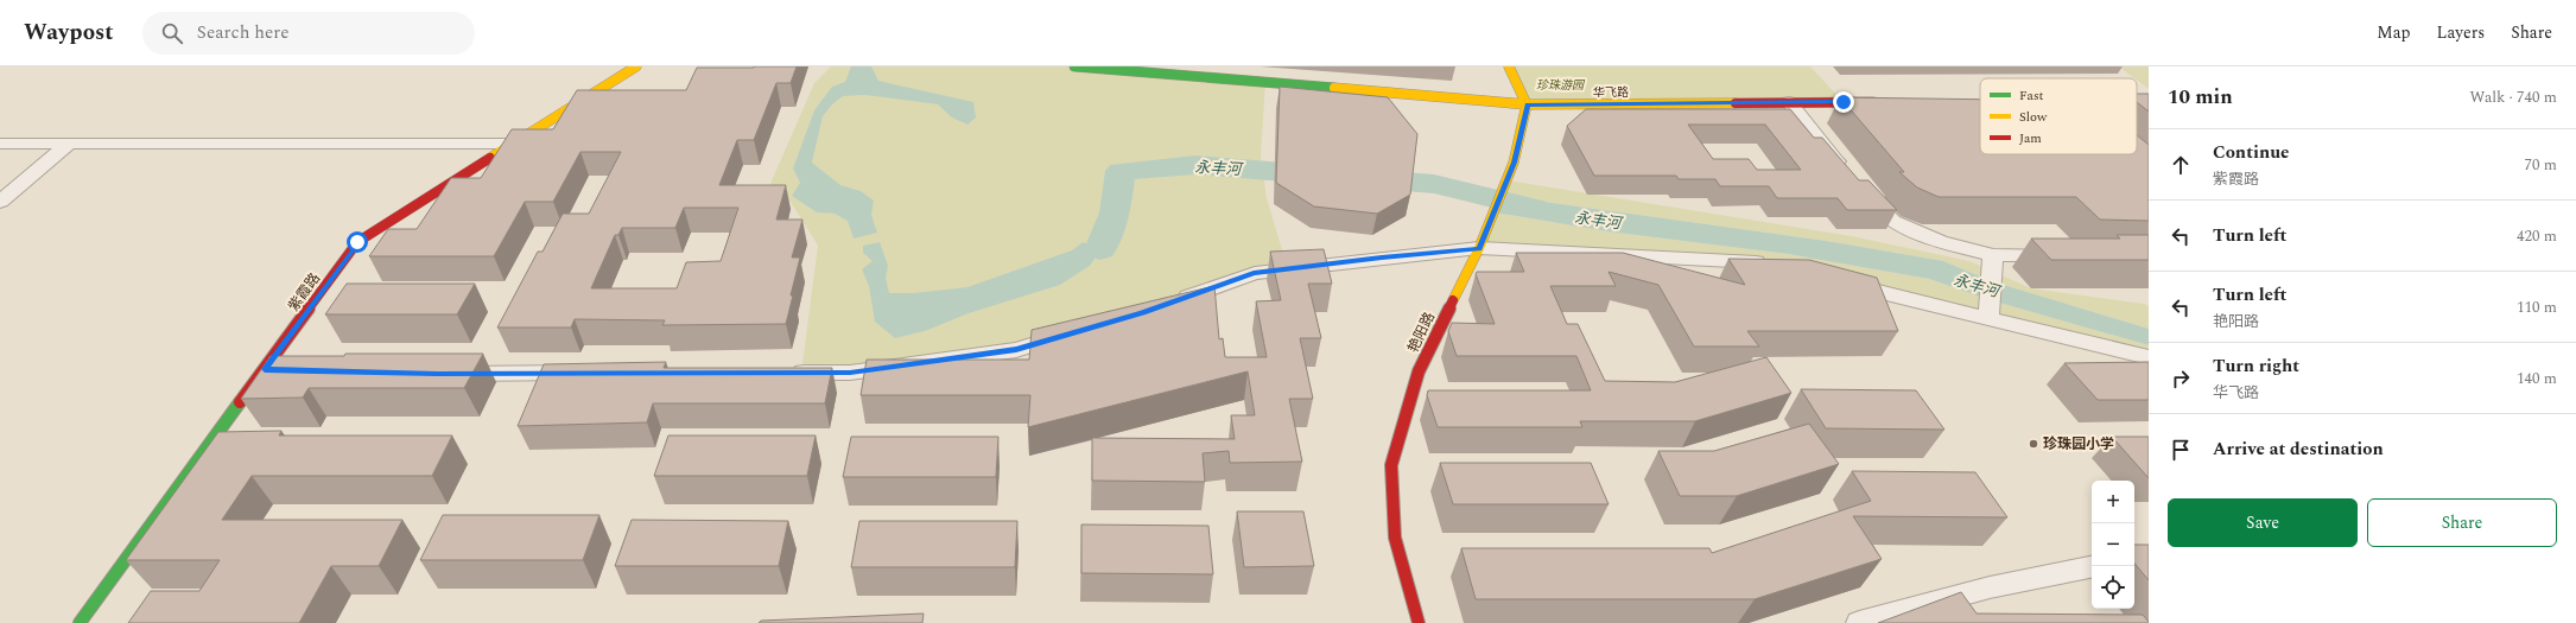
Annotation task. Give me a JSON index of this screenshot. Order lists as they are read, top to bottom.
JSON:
{
  "streets": {
    "street": ["华飞路", "紫霞路", "艳阳路"]
  },
  "crossings": [
    ["华飞路", "艳阳路"]
  ],
  "water": ["永丰河"],
  "parks": ["珍珠游园"],
  "places": ["珍珠园小学"],
  "legend": ["Fast", "Slow", "Jam"],
  "page": {
    "header": "Waypost",
    "search": "Search here",
    "nav": ["Map", "Layers", "Share"],
    "heading": ["10 min", "Walk · 740 m"],
    "list": [
      ["Continue", "紫霞路", "70 m"],
      ["Turn left", "420 m"],
      ["Turn left", "艳阳路", "110 m"],
      ["Turn right", "华飞路", "140 m"],
      "Arrive at destination"
    ],
    "map_buttons": ["+", "−"],
    "buttons": ["Save", "Share"]
  }
}
